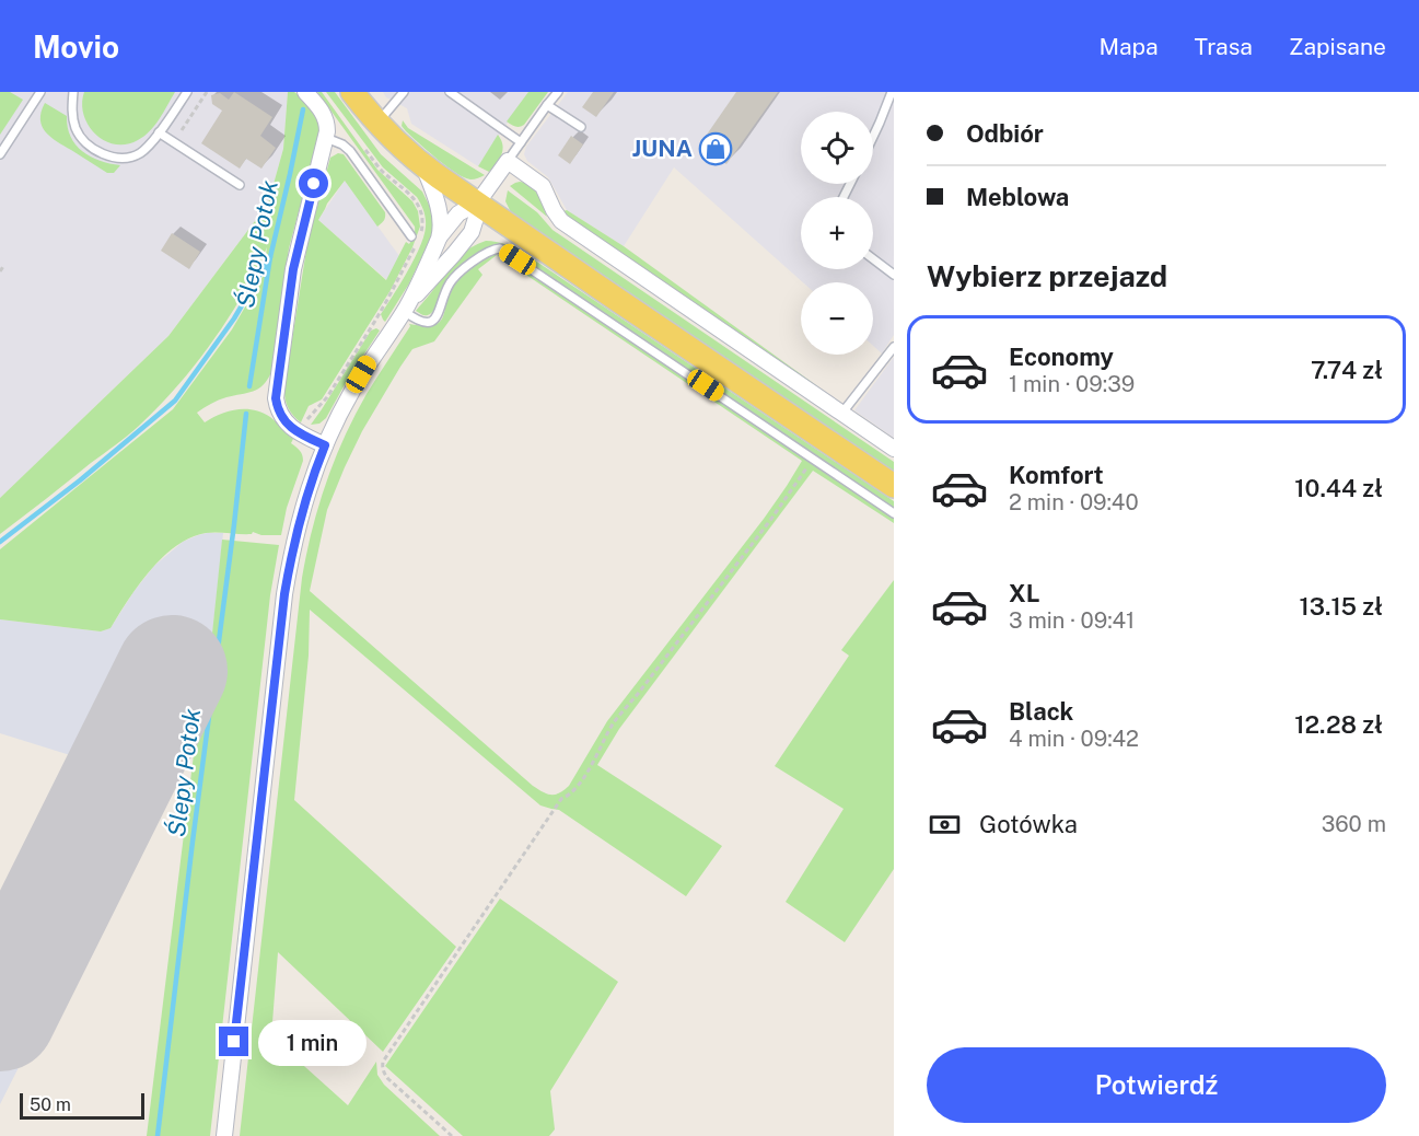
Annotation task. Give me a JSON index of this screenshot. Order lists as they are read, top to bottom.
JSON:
{
  "water": ["Ślepy Potok"],
  "places": {
    "shop": ["JUNA"]
  },
  "scale_bar": "50 m",
  "page": {
    "header": "Movio",
    "nav": ["Mapa", "Trasa", "Zapisane"],
    "banner": ["Odbiór", "Meblowa"],
    "map_buttons": ["+", "−"],
    "heading": "Wybierz przejazd",
    "list": [
      {
        "name": "Economy",
        "note": "1 min · 09:39",
        "value": "7.74 zł"
      },
      {
        "name": "Komfort",
        "note": "2 min · 09:40",
        "value": "10.44 zł"
      },
      {
        "name": "XL",
        "note": "3 min · 09:41",
        "value": "13.15 zł"
      },
      {
        "name": "Black",
        "note": "4 min · 09:42",
        "value": "12.28 zł"
      }
    ],
    "pay": ["Gotówka", "360 m"],
    "bubble": "1 min",
    "buttons": "Potwierdź",
    "scale": "50 m"
  }
}
